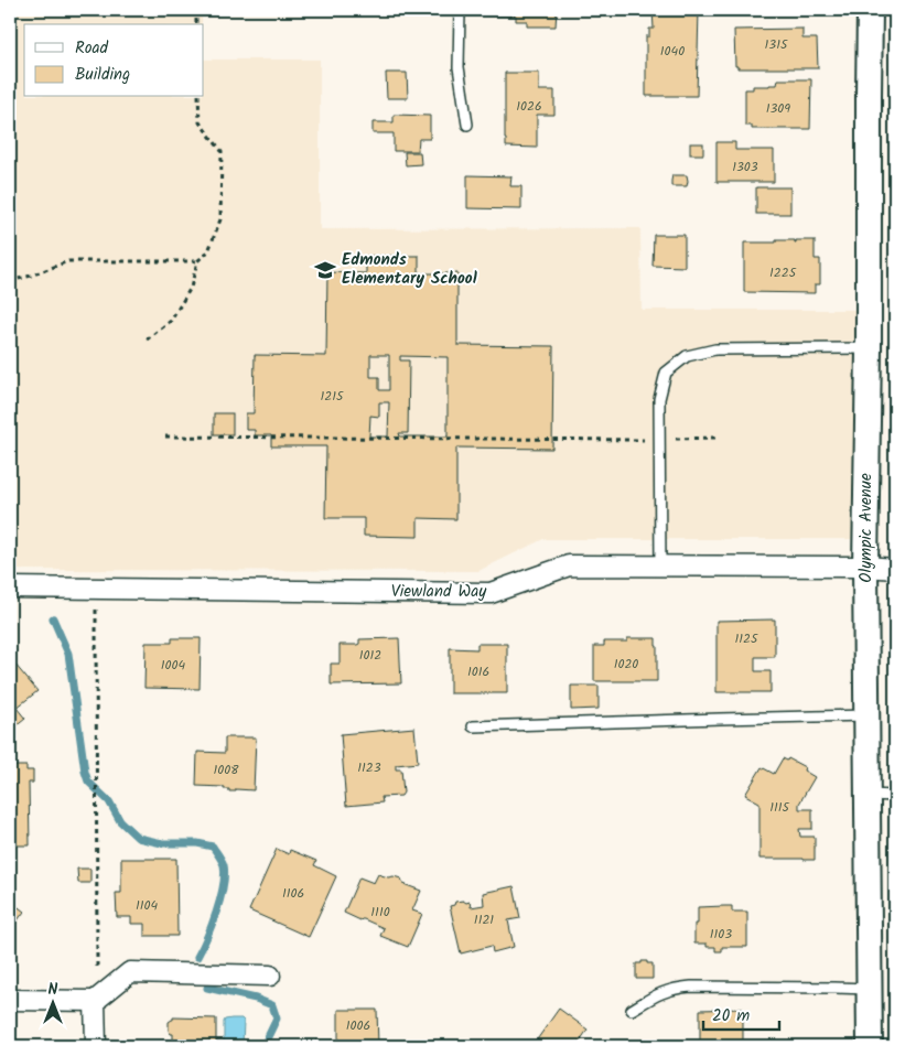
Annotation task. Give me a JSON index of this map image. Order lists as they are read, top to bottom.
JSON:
{
  "streets": {
    "street": ["Olympic Avenue", "Viewland Way"]
  },
  "crossings": [
    ["Olympic Avenue", "Viewland Way"]
  ],
  "places": {
    "school or university": ["Edmonds Elementary School"]
  },
  "house_numbers": [
    "1315",
    "1040",
    "1026",
    "1309",
    "1303",
    "1225",
    "1215",
    "1125",
    "1012",
    "1020",
    "1004",
    "1016",
    "1123",
    "1008",
    "1115",
    "1106",
    "1104",
    "1110",
    "1121",
    "1103",
    "1006"
  ],
  "legend": ["Road", "Building"],
  "scale_bar": "20 m",
  "north": "top"
}
